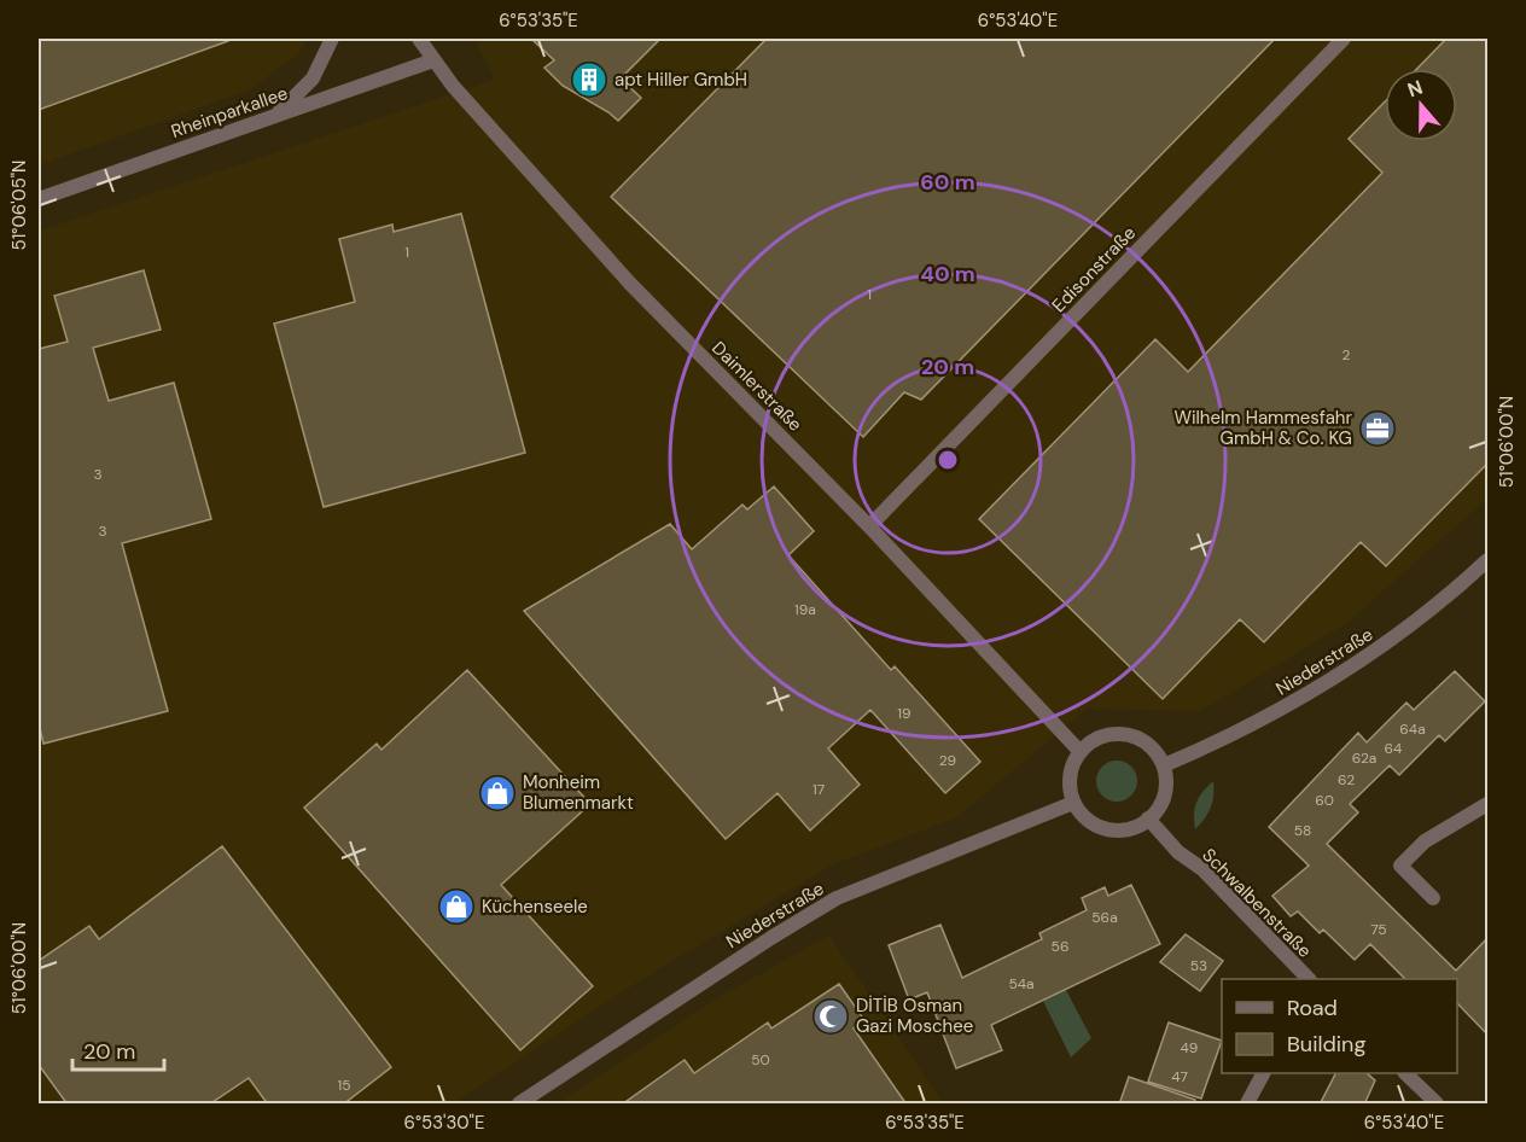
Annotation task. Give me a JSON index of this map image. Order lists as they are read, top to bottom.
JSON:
{
  "streets": {
    "street": [
      "Rheinparkallee",
      "Edisonstraße",
      "Daimlerstraße",
      "Niederstraße",
      "Schwalbenstraße"
    ]
  },
  "crossings": [
    ["Rheinparkallee", "Daimlerstraße"],
    ["Edisonstraße", "Daimlerstraße"],
    ["Daimlerstraße", "Niederstraße"],
    ["Daimlerstraße", "Schwalbenstraße"],
    ["Niederstraße", "Schwalbenstraße"]
  ],
  "places": {
    "building": ["apt Hiller GmbH"],
    "office": ["Wilhelm Hammesfahr GmbH & Co. KG"],
    "shop": ["Monheim Blumenmarkt", "Küchenseele"],
    "mosque": ["DİTİB Osman Gazi Moschee"]
  },
  "house_numbers": [
    "1",
    "1",
    "2",
    "3",
    "3",
    "19a",
    "19",
    "64a",
    "64",
    "62a",
    "29",
    "62",
    "17",
    "60",
    "58",
    "56a",
    "75",
    "56",
    "53",
    "54a",
    "49",
    "50",
    "47",
    "15"
  ],
  "legend": ["Road", "Building"],
  "scale_bar": "20 m",
  "north": "top",
  "coordinates": [
    "6°53'35\"E",
    "6°53'40\"E",
    "51°06'05\"N",
    "51°06'00\"N",
    "6°53'30\"E"
  ],
  "rings": ["60 m", "40 m", "20 m"]
}
